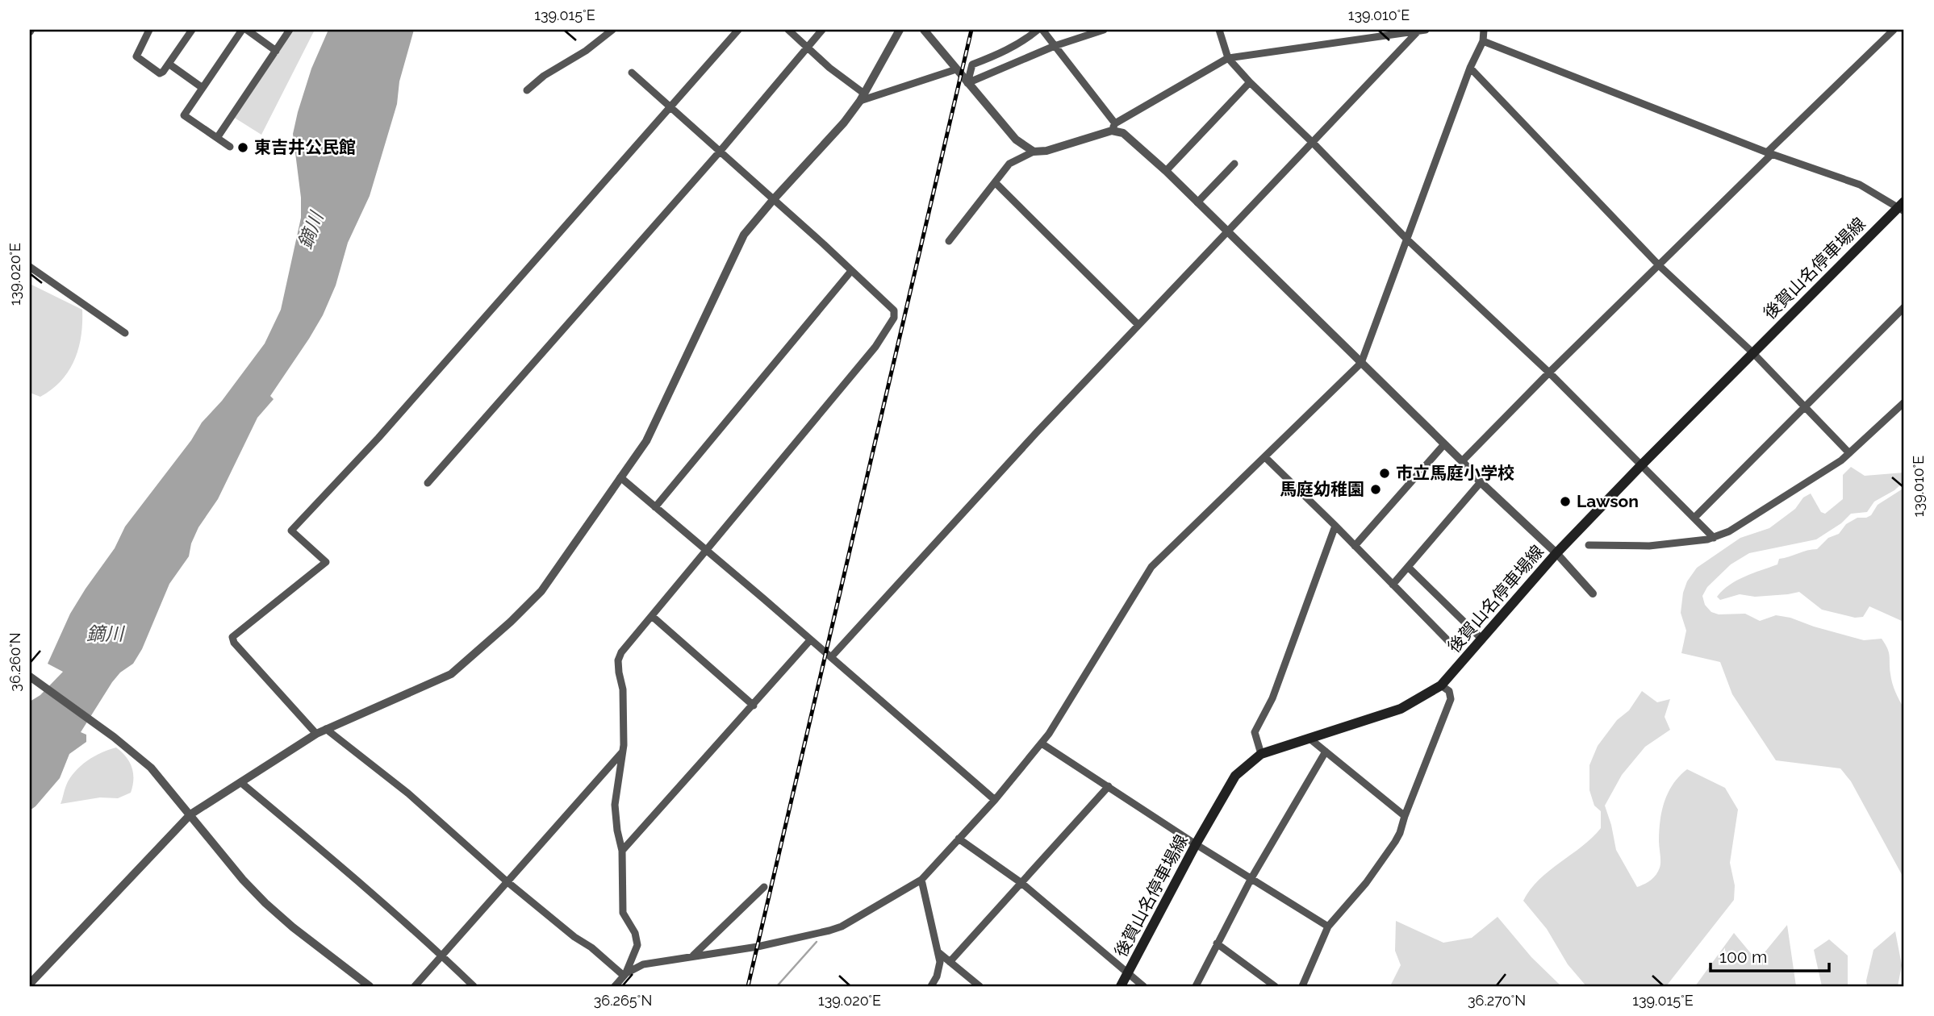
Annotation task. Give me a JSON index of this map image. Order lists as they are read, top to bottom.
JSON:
{
  "streets": {
    "main road": ["後賀山名停車場線"]
  },
  "water": ["鏑川"],
  "places": [
    "東吉井公民館",
    "市立馬庭小学校",
    "馬庭幼稚園",
    "Lawson"
  ],
  "scale_bar": "100 m",
  "coordinates": [
    "139.015°E",
    "139.010°E",
    "139.020°E",
    "36.260°N",
    "36.265°N",
    "36.270°N"
  ]
}
